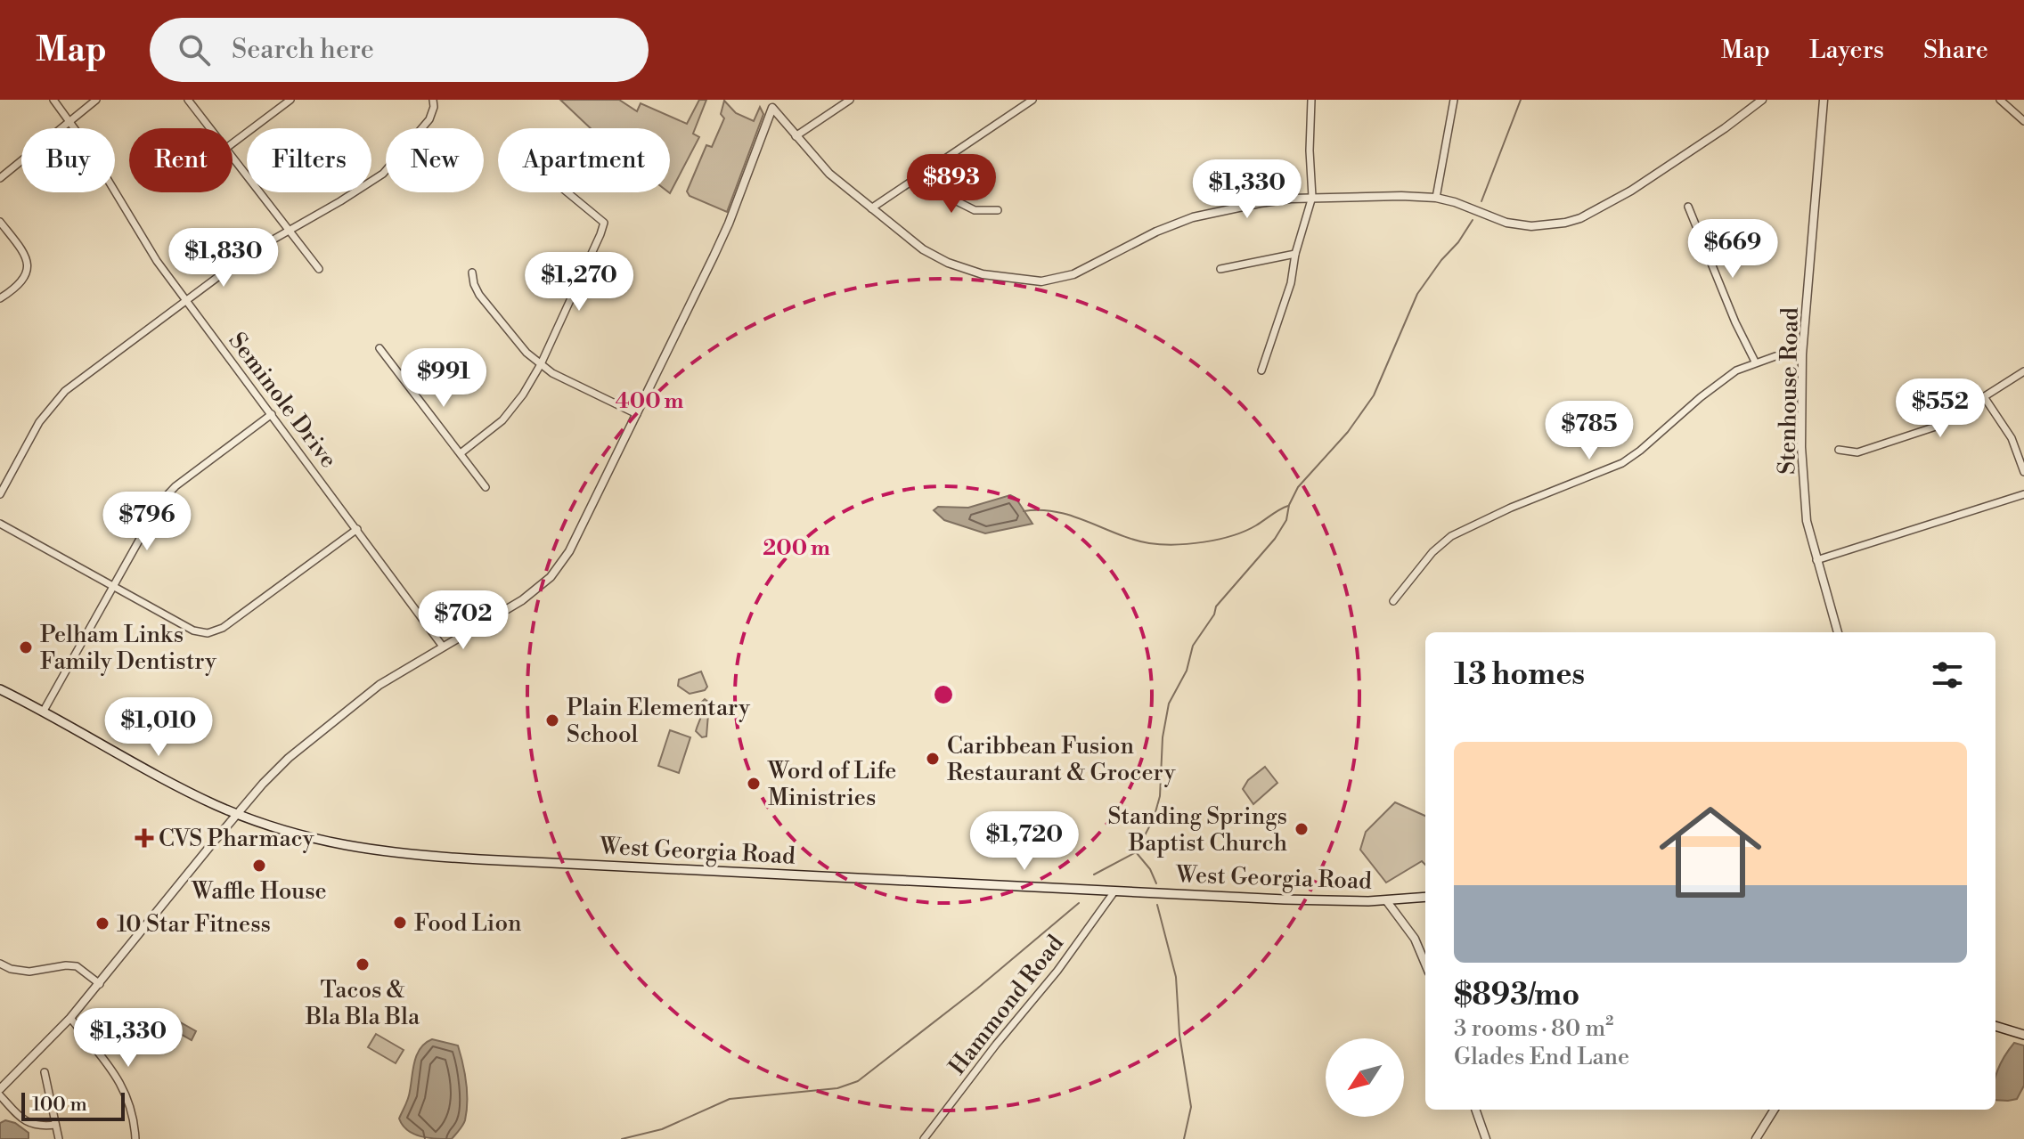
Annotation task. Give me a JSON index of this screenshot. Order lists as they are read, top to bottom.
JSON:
{
  "streets": {
    "main road": ["West Georgia Road"],
    "street": ["Stenhouse Road", "Seminole Drive", "Hammond Road"]
  },
  "crossings": [
    ["West Georgia Road", "Hammond Road"]
  ],
  "places": {
    "other": [
      "Pelham Links Family Dentistry",
      "Plain Elementary School",
      "Caribbean Fusion Restaurant & Grocery",
      "Word of Life Ministries",
      "Standing Springs Baptist Church",
      "Waffle House",
      "Food Lion",
      "10 Star Fitness",
      "Tacos & Bla Bla Bla"
    ],
    "health": ["CVS Pharmacy"]
  },
  "scale_bar": "100 m",
  "north": "bottom left",
  "page": {
    "header": "Map",
    "search": "Search here",
    "nav": ["Map", "Layers", "Share"],
    "chip": [
      "Buy",
      "Rent",
      "Filters",
      "New",
      "Apartment"
    ],
    "price": [
      "$893",
      "$1,330",
      "$669",
      "$1,830",
      "$1,270",
      "$991",
      "$552",
      "$785",
      "$796",
      "$702",
      "$1,010",
      "$1,720",
      "$1,330"
    ],
    "heading": "13 homes",
    "list": [
      {
        "name": "$893/mo",
        "note": "3 rooms · 80 m² · Glades End Lane"
      }
    ],
    "scale": "100 m"
  },
  "rings": ["400 m", "200 m"]
}
